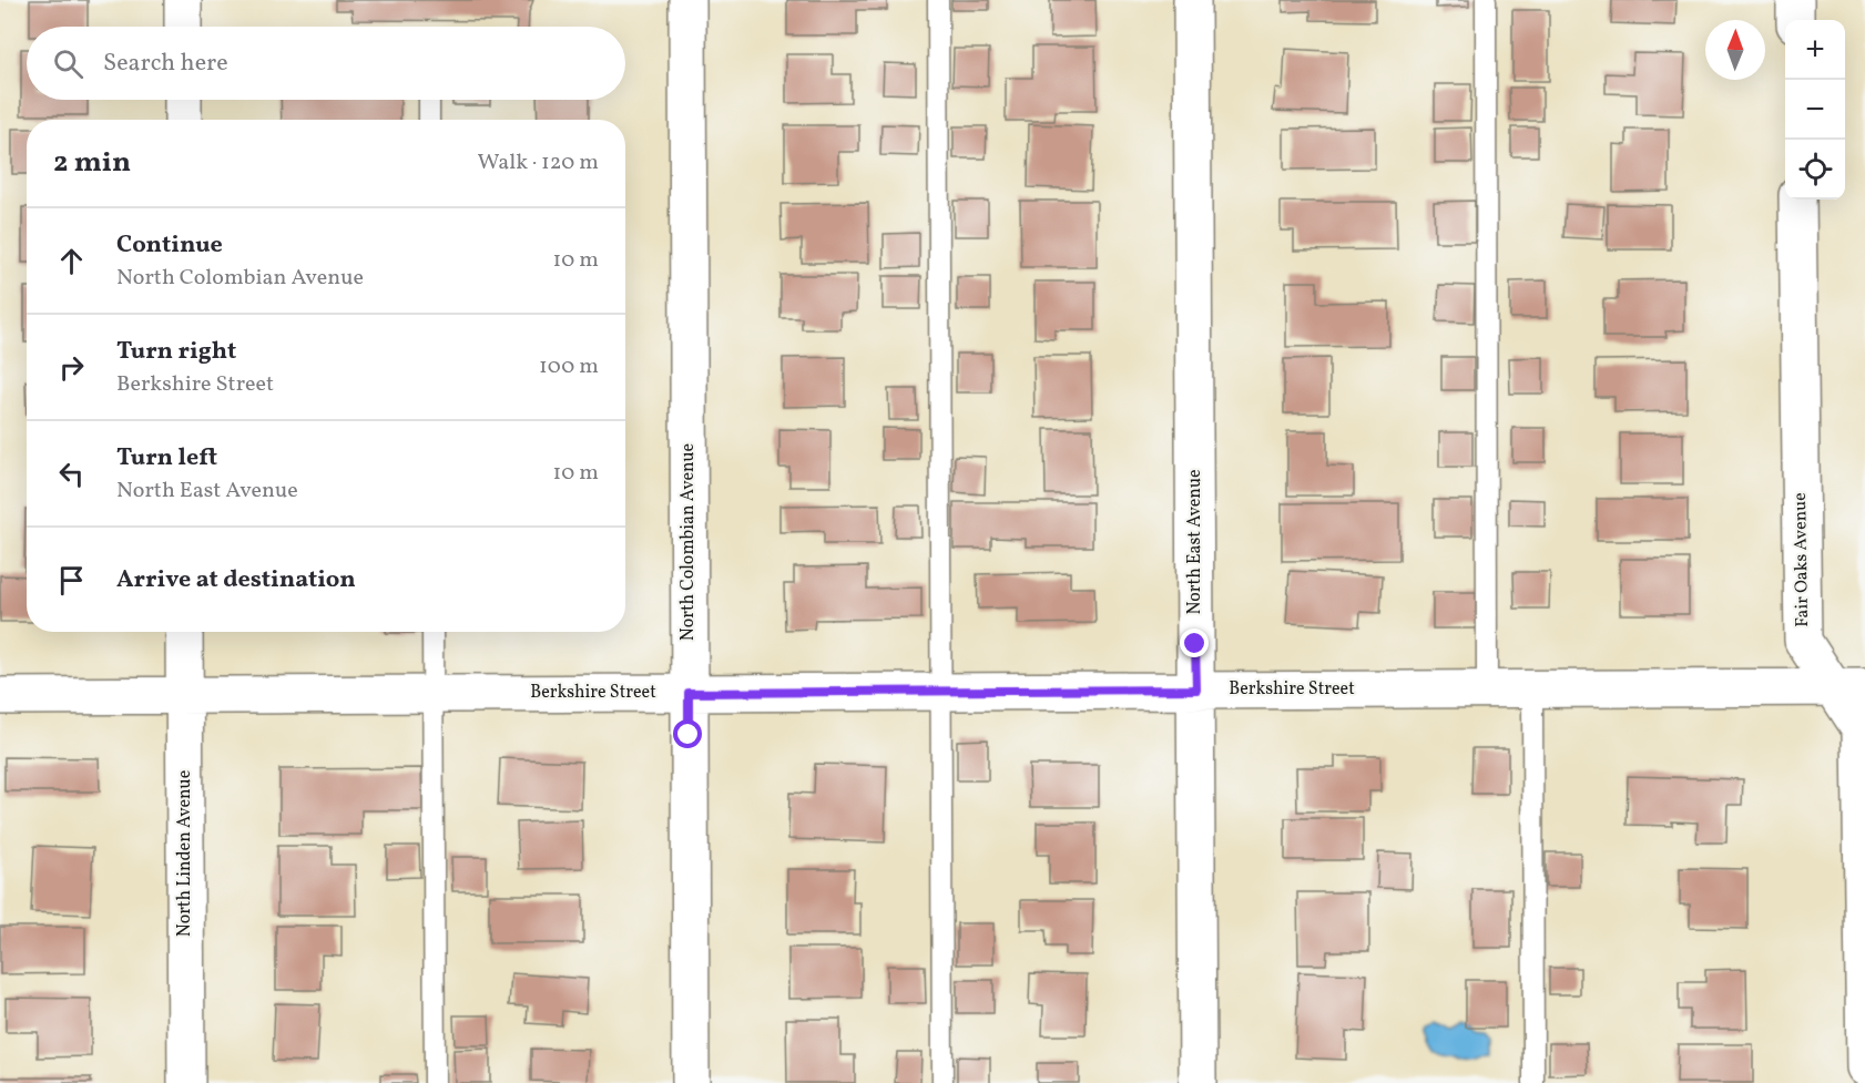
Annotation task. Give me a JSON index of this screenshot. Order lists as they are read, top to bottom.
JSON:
{
  "streets": {
    "street": [
      "North Colombian Avenue",
      "North East Avenue",
      "Fair Oaks Avenue",
      "Berkshire Street",
      "North Linden Avenue"
    ]
  },
  "crossings": [
    ["North Colombian Avenue", "Berkshire Street"],
    ["North East Avenue", "Berkshire Street"],
    ["Fair Oaks Avenue", "Berkshire Street"],
    ["Berkshire Street", "North Linden Avenue"]
  ],
  "north": "top",
  "page": {
    "map_buttons": ["+", "−"],
    "search": "Search here",
    "heading": ["2 min", "Walk · 120 m"],
    "list": [
      ["Continue", "North Colombian Avenue", "10 m"],
      ["Turn right", "Berkshire Street", "100 m"],
      ["Turn left", "North East Avenue", "10 m"],
      "Arrive at destination"
    ]
  }
}
